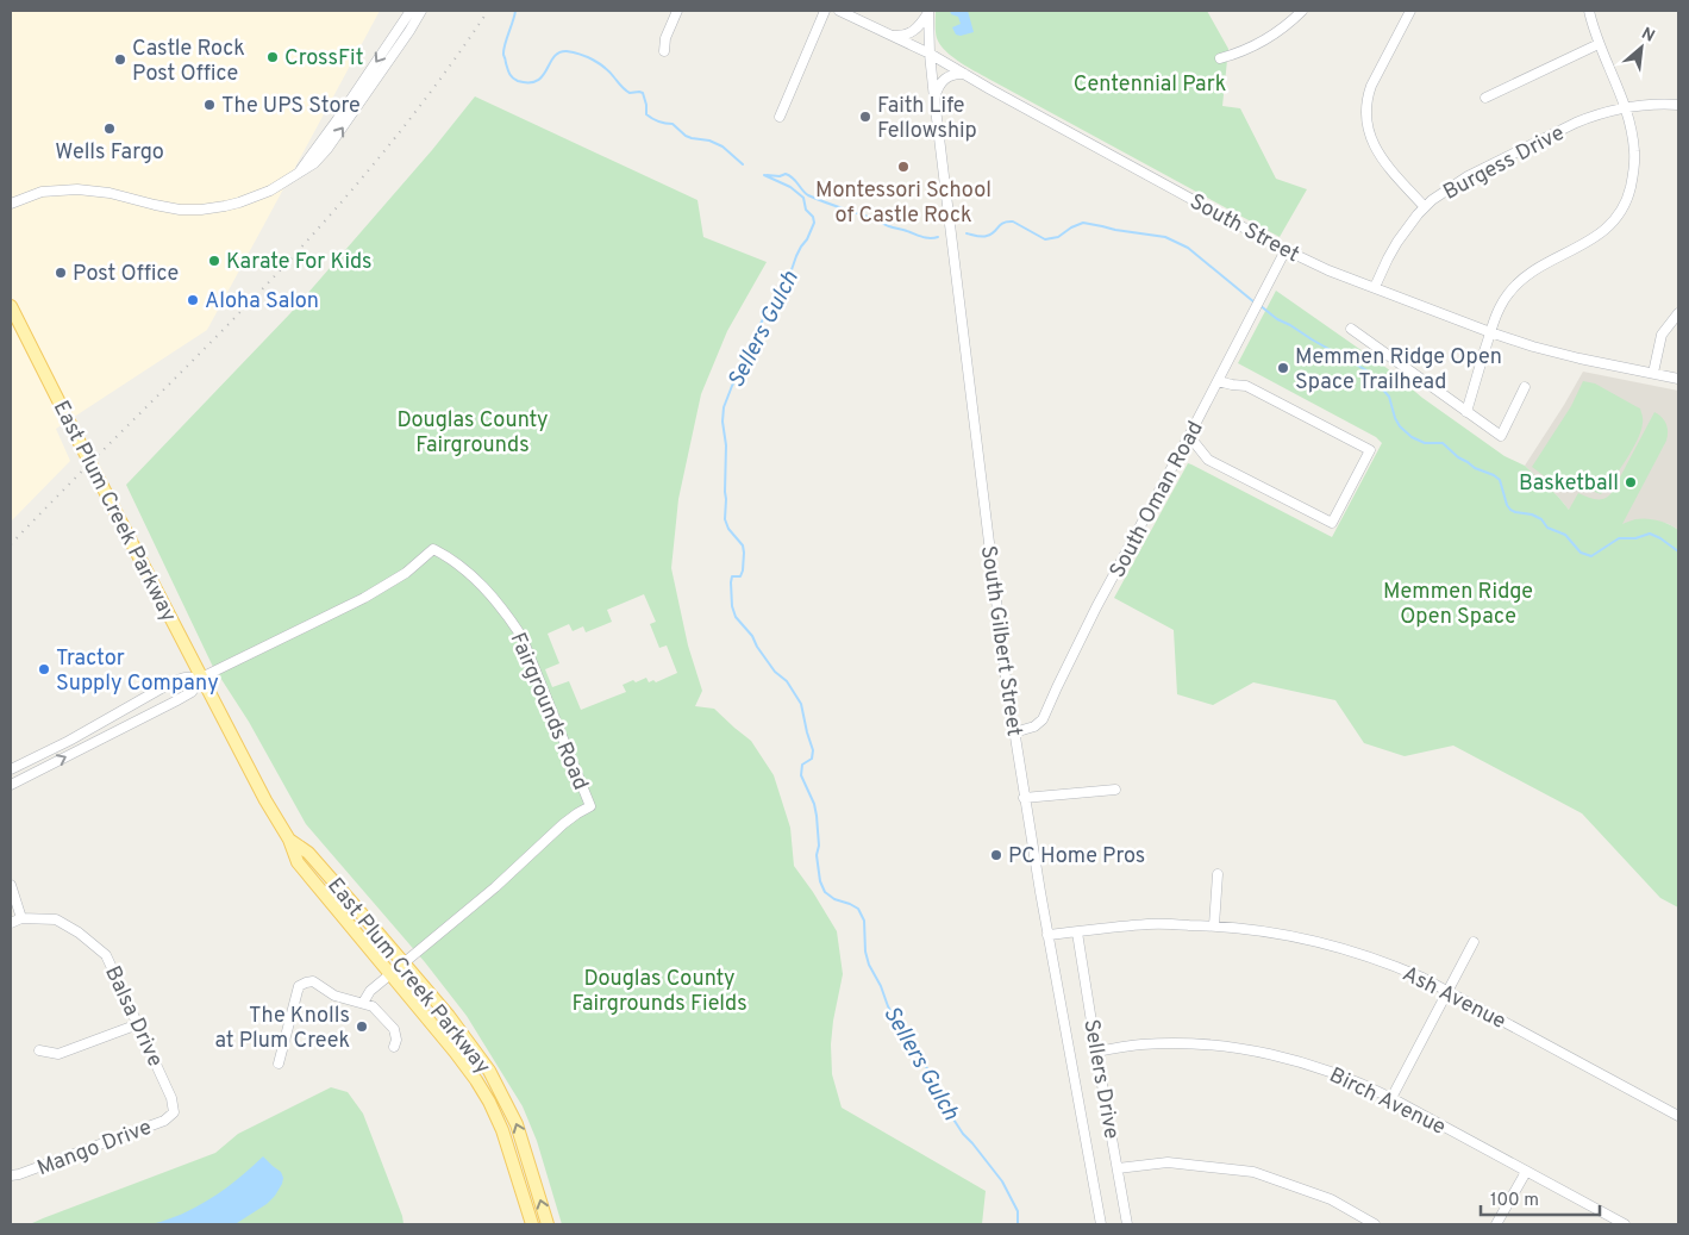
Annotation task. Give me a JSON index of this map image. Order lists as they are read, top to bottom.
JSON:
{
  "streets": {
    "main road": ["East Plum Creek Parkway"],
    "street": [
      "Burgess Drive",
      "South Street",
      "South Oman Road",
      "South Gilbert Street",
      "Fairgrounds Road",
      "Ash Avenue",
      "Balsa Drive",
      "Sellers Drive",
      "Birch Avenue",
      "Mango Drive"
    ]
  },
  "crossings": [
    ["Burgess Drive", "South Street"],
    ["South Street", "South Oman Road"],
    ["South Street", "South Gilbert Street"],
    ["South Oman Road", "South Gilbert Street"],
    ["East Plum Creek Parkway", "Fairgrounds Road"],
    ["South Gilbert Street", "Ash Avenue"],
    ["Ash Avenue", "Sellers Drive"],
    ["Balsa Drive", "Mango Drive"],
    ["Sellers Drive", "Birch Avenue"]
  ],
  "water": ["Sellers Gulch"],
  "parks": [
    "Centennial Park",
    "Douglas County Fairgrounds",
    "Memmen Ridge Open Space",
    "Douglas County Fairgrounds Fields"
  ],
  "places": [
    "CrossFit",
    "Castle Rock Post Office",
    "The UPS Store",
    "Faith Life Fellowship",
    "Wells Fargo",
    "Montessori School of Castle Rock",
    "Karate For Kids",
    "Post Office",
    "Aloha Salon",
    "Memmen Ridge Open Space Trailhead",
    "Basketball",
    "Tractor Supply Company",
    "PC Home Pros",
    "The Knolls at Plum Creek"
  ],
  "scale_bar": "100 m",
  "north": "top right"
}
